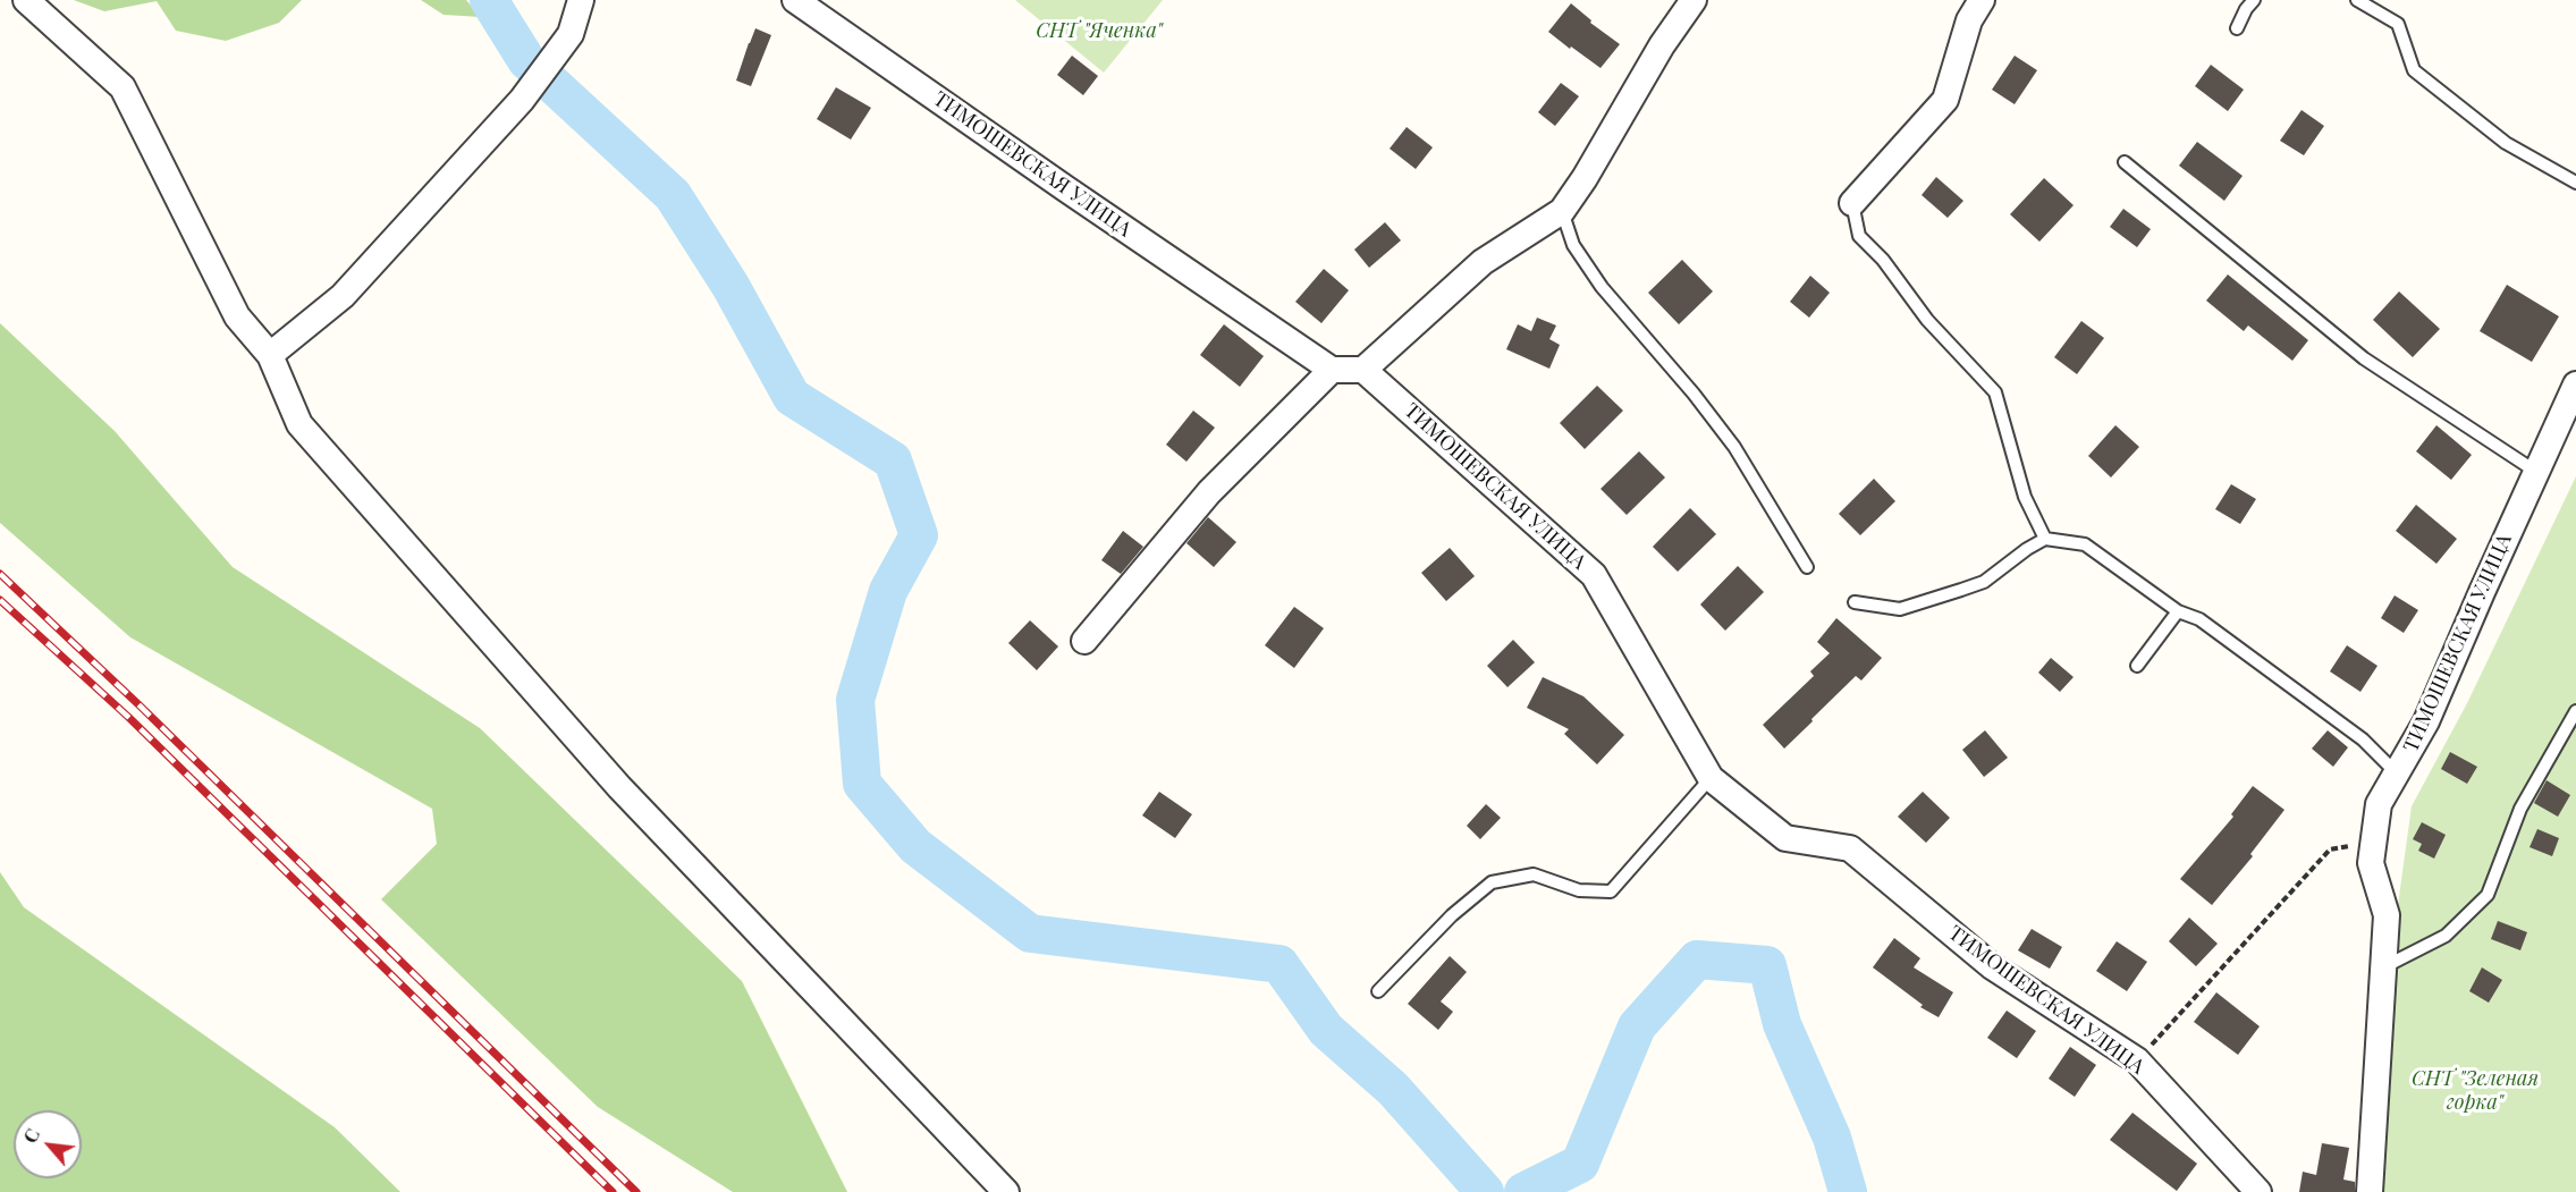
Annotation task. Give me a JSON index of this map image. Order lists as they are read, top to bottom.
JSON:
{
  "streets": {
    "street": ["ТИМОШЕВСКАЯ УЛИЦА"]
  },
  "parks": ["СНТ \"Яченка\"", "СНТ \"Зеленая горка\""],
  "north": "top left"
}
